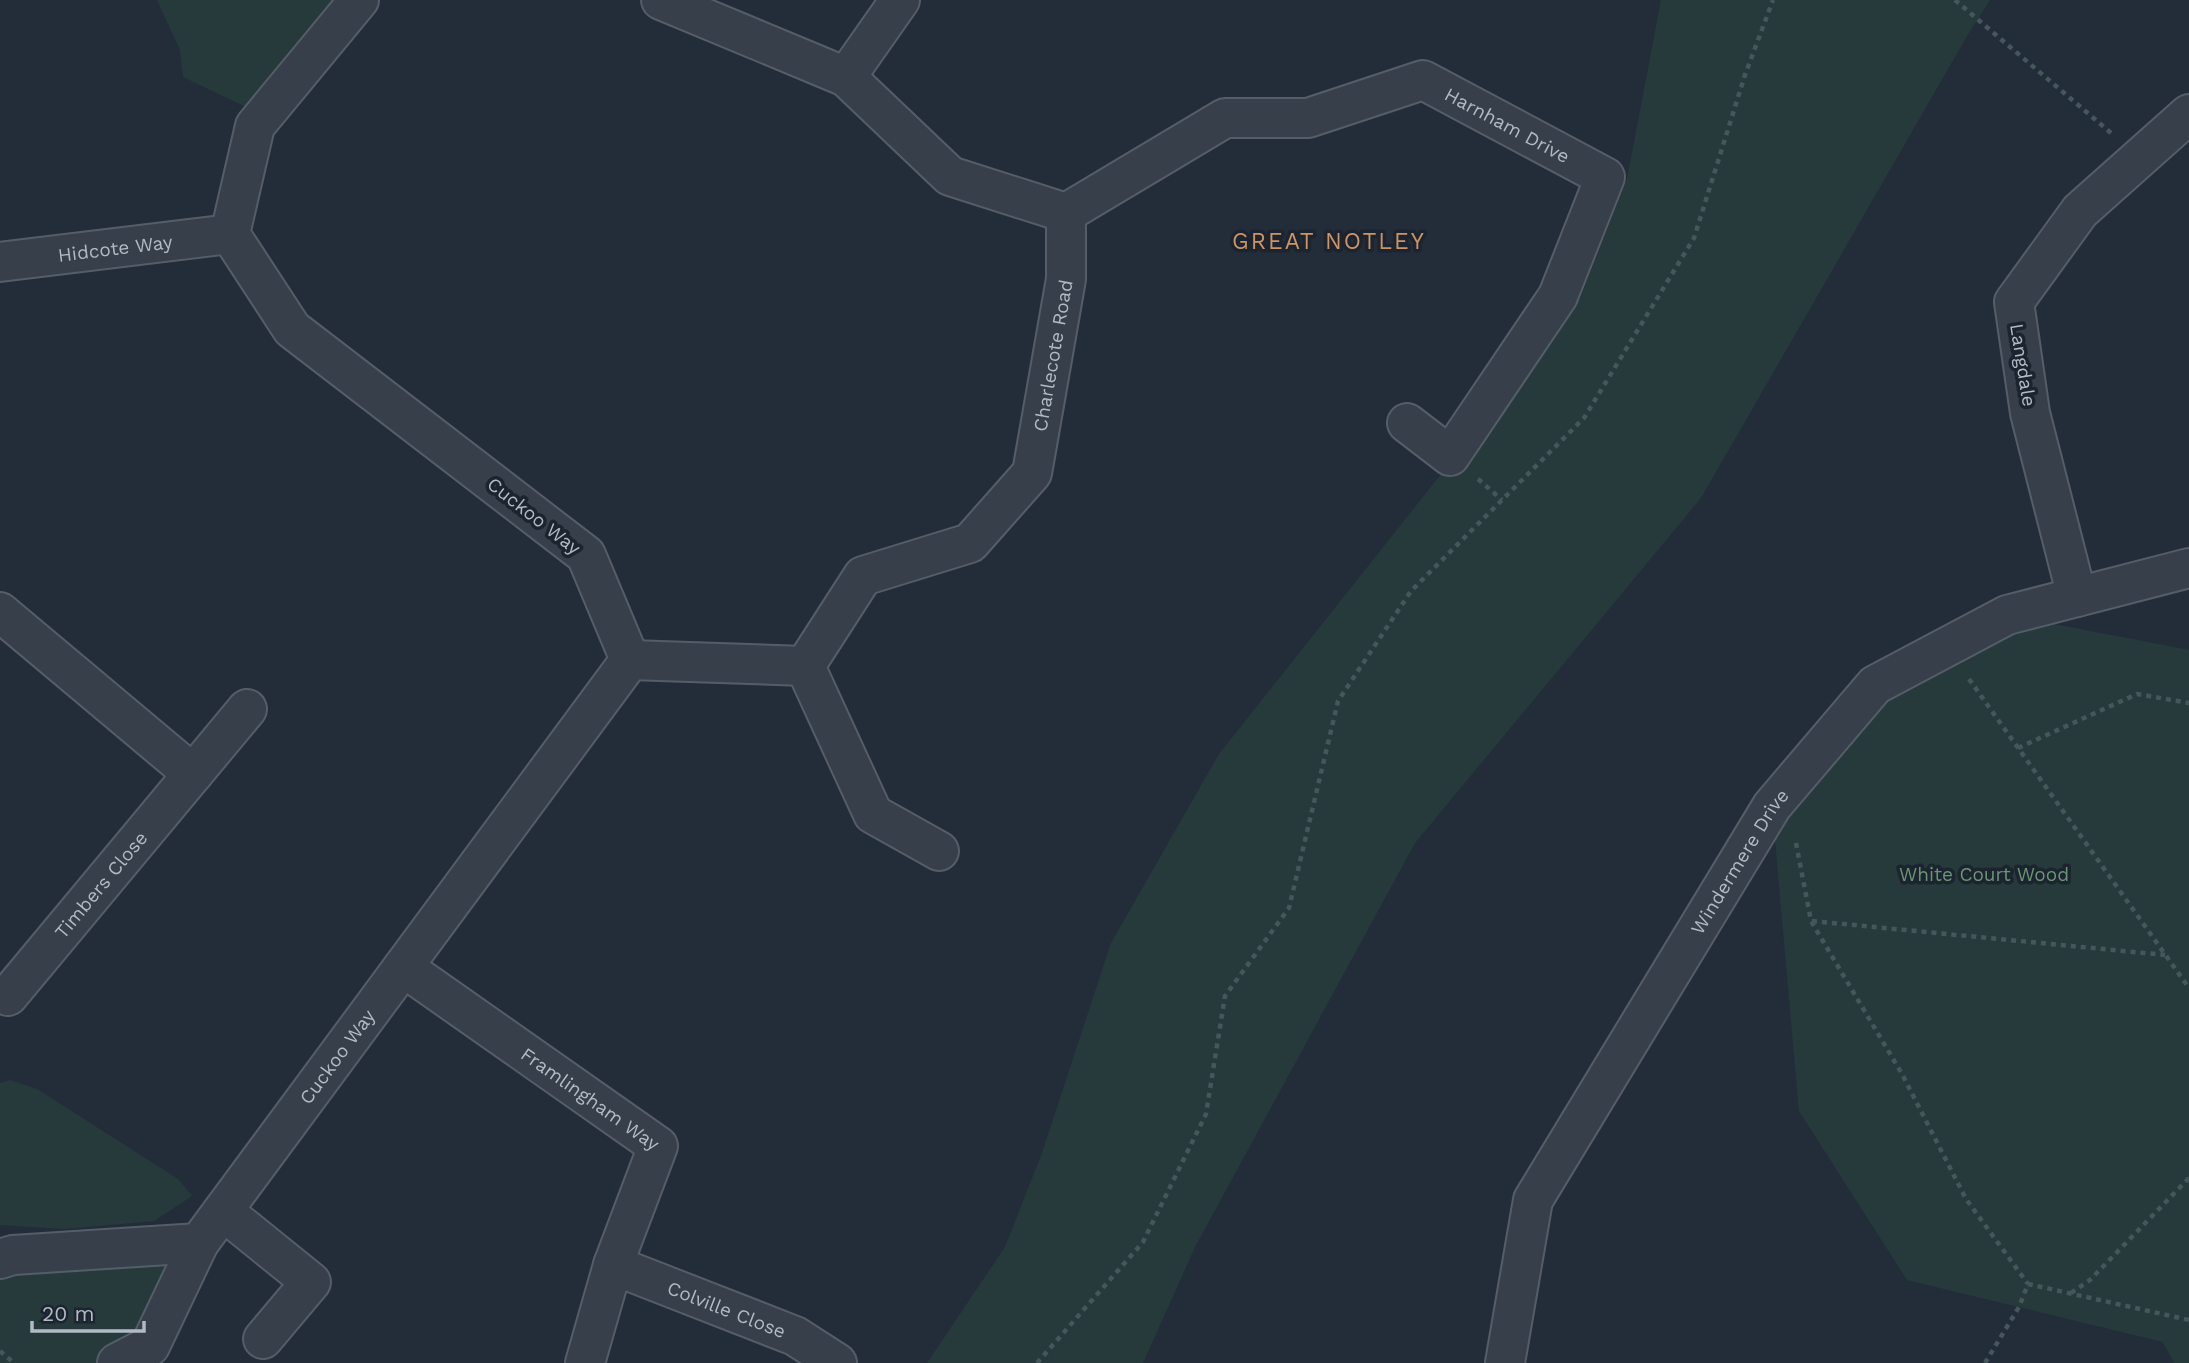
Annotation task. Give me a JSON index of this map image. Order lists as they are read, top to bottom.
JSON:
{
  "streets": {
    "street": [
      "Harnham Drive",
      "Hidcote Way",
      "Charlecote Road",
      "Langdale",
      "Cuckoo Way",
      "Windermere Drive",
      "Timbers Close",
      "Framlingham Way",
      "Colville Close"
    ]
  },
  "crossings": [
    ["Harnham Drive", "Charlecote Road"],
    ["Hidcote Way", "Cuckoo Way"],
    ["Langdale", "Windermere Drive"],
    ["Cuckoo Way", "Framlingham Way"],
    ["Framlingham Way", "Colville Close"]
  ],
  "districts": ["GREAT NOTLEY"],
  "parks": ["White Court Wood"],
  "scale_bar": "20 m"
}
